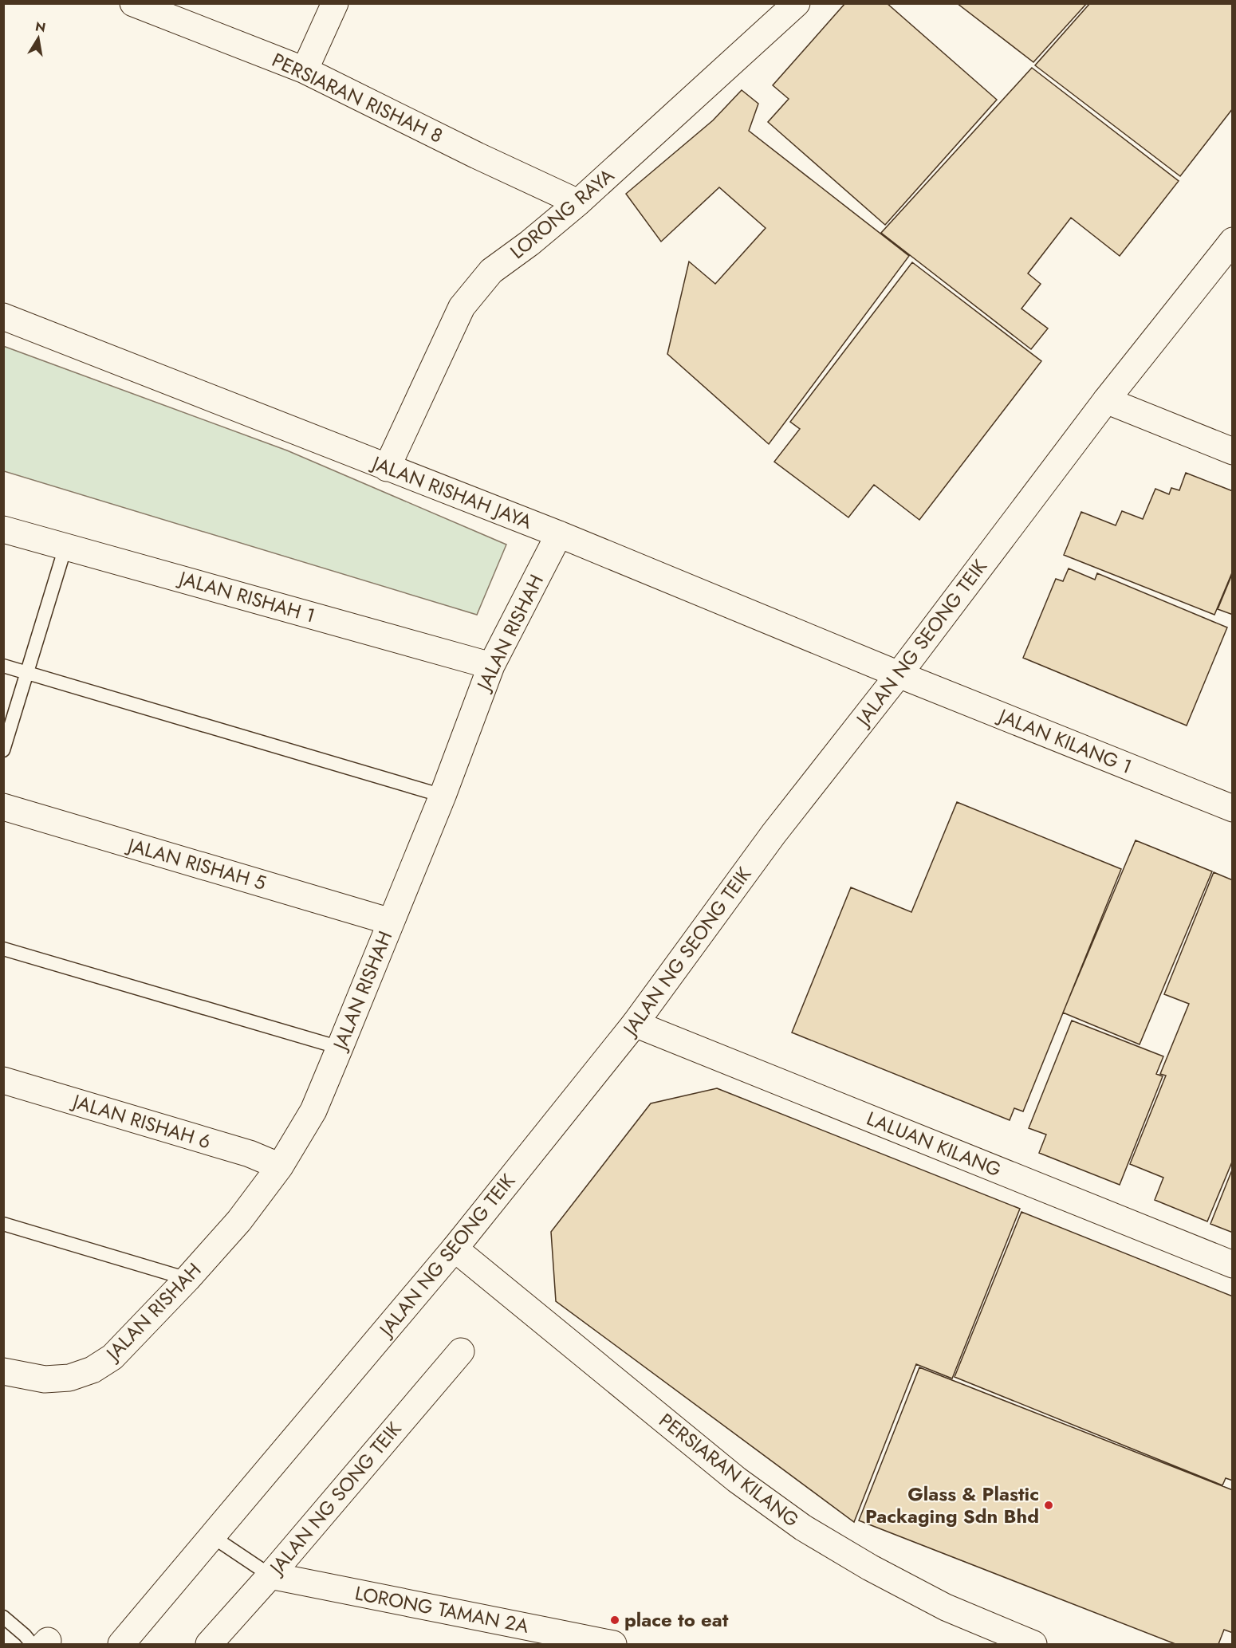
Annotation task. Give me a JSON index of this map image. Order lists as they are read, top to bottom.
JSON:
{
  "streets": {
    "street": [
      "PERSIARAN RISHAH 8",
      "LORONG RAYA",
      "JALAN RISHAH JAYA",
      "JALAN RISHAH 1",
      "JALAN RISHAH",
      "JALAN NG SEONG TEIK",
      "JALAN KILANG 1",
      "JALAN RISHAH 5",
      "JALAN RISHAH 6",
      "LALUAN KILANG",
      "PERSIARAN KILANG",
      "JALAN NG SONG TEIK",
      "LORONG TAMAN 2A"
    ]
  },
  "crossings": [
    ["PERSIARAN RISHAH 8", "LORONG RAYA"],
    ["LORONG RAYA", "JALAN RISHAH JAYA"],
    ["JALAN RISHAH JAYA", "JALAN RISHAH"],
    ["JALAN RISHAH JAYA", "JALAN NG SEONG TEIK"],
    ["JALAN RISHAH JAYA", "JALAN KILANG 1"],
    ["JALAN RISHAH 1", "JALAN RISHAH"],
    ["JALAN RISHAH", "JALAN RISHAH 5"],
    ["JALAN RISHAH", "JALAN RISHAH 6"],
    ["JALAN NG SEONG TEIK", "JALAN KILANG 1"],
    ["JALAN NG SEONG TEIK", "LALUAN KILANG"],
    ["JALAN NG SEONG TEIK", "PERSIARAN KILANG"],
    ["JALAN NG SONG TEIK", "LORONG TAMAN 2A"]
  ],
  "places": ["Glass & Plastic Packaging Sdn Bhd", "place to eat"],
  "north": "top"
}
